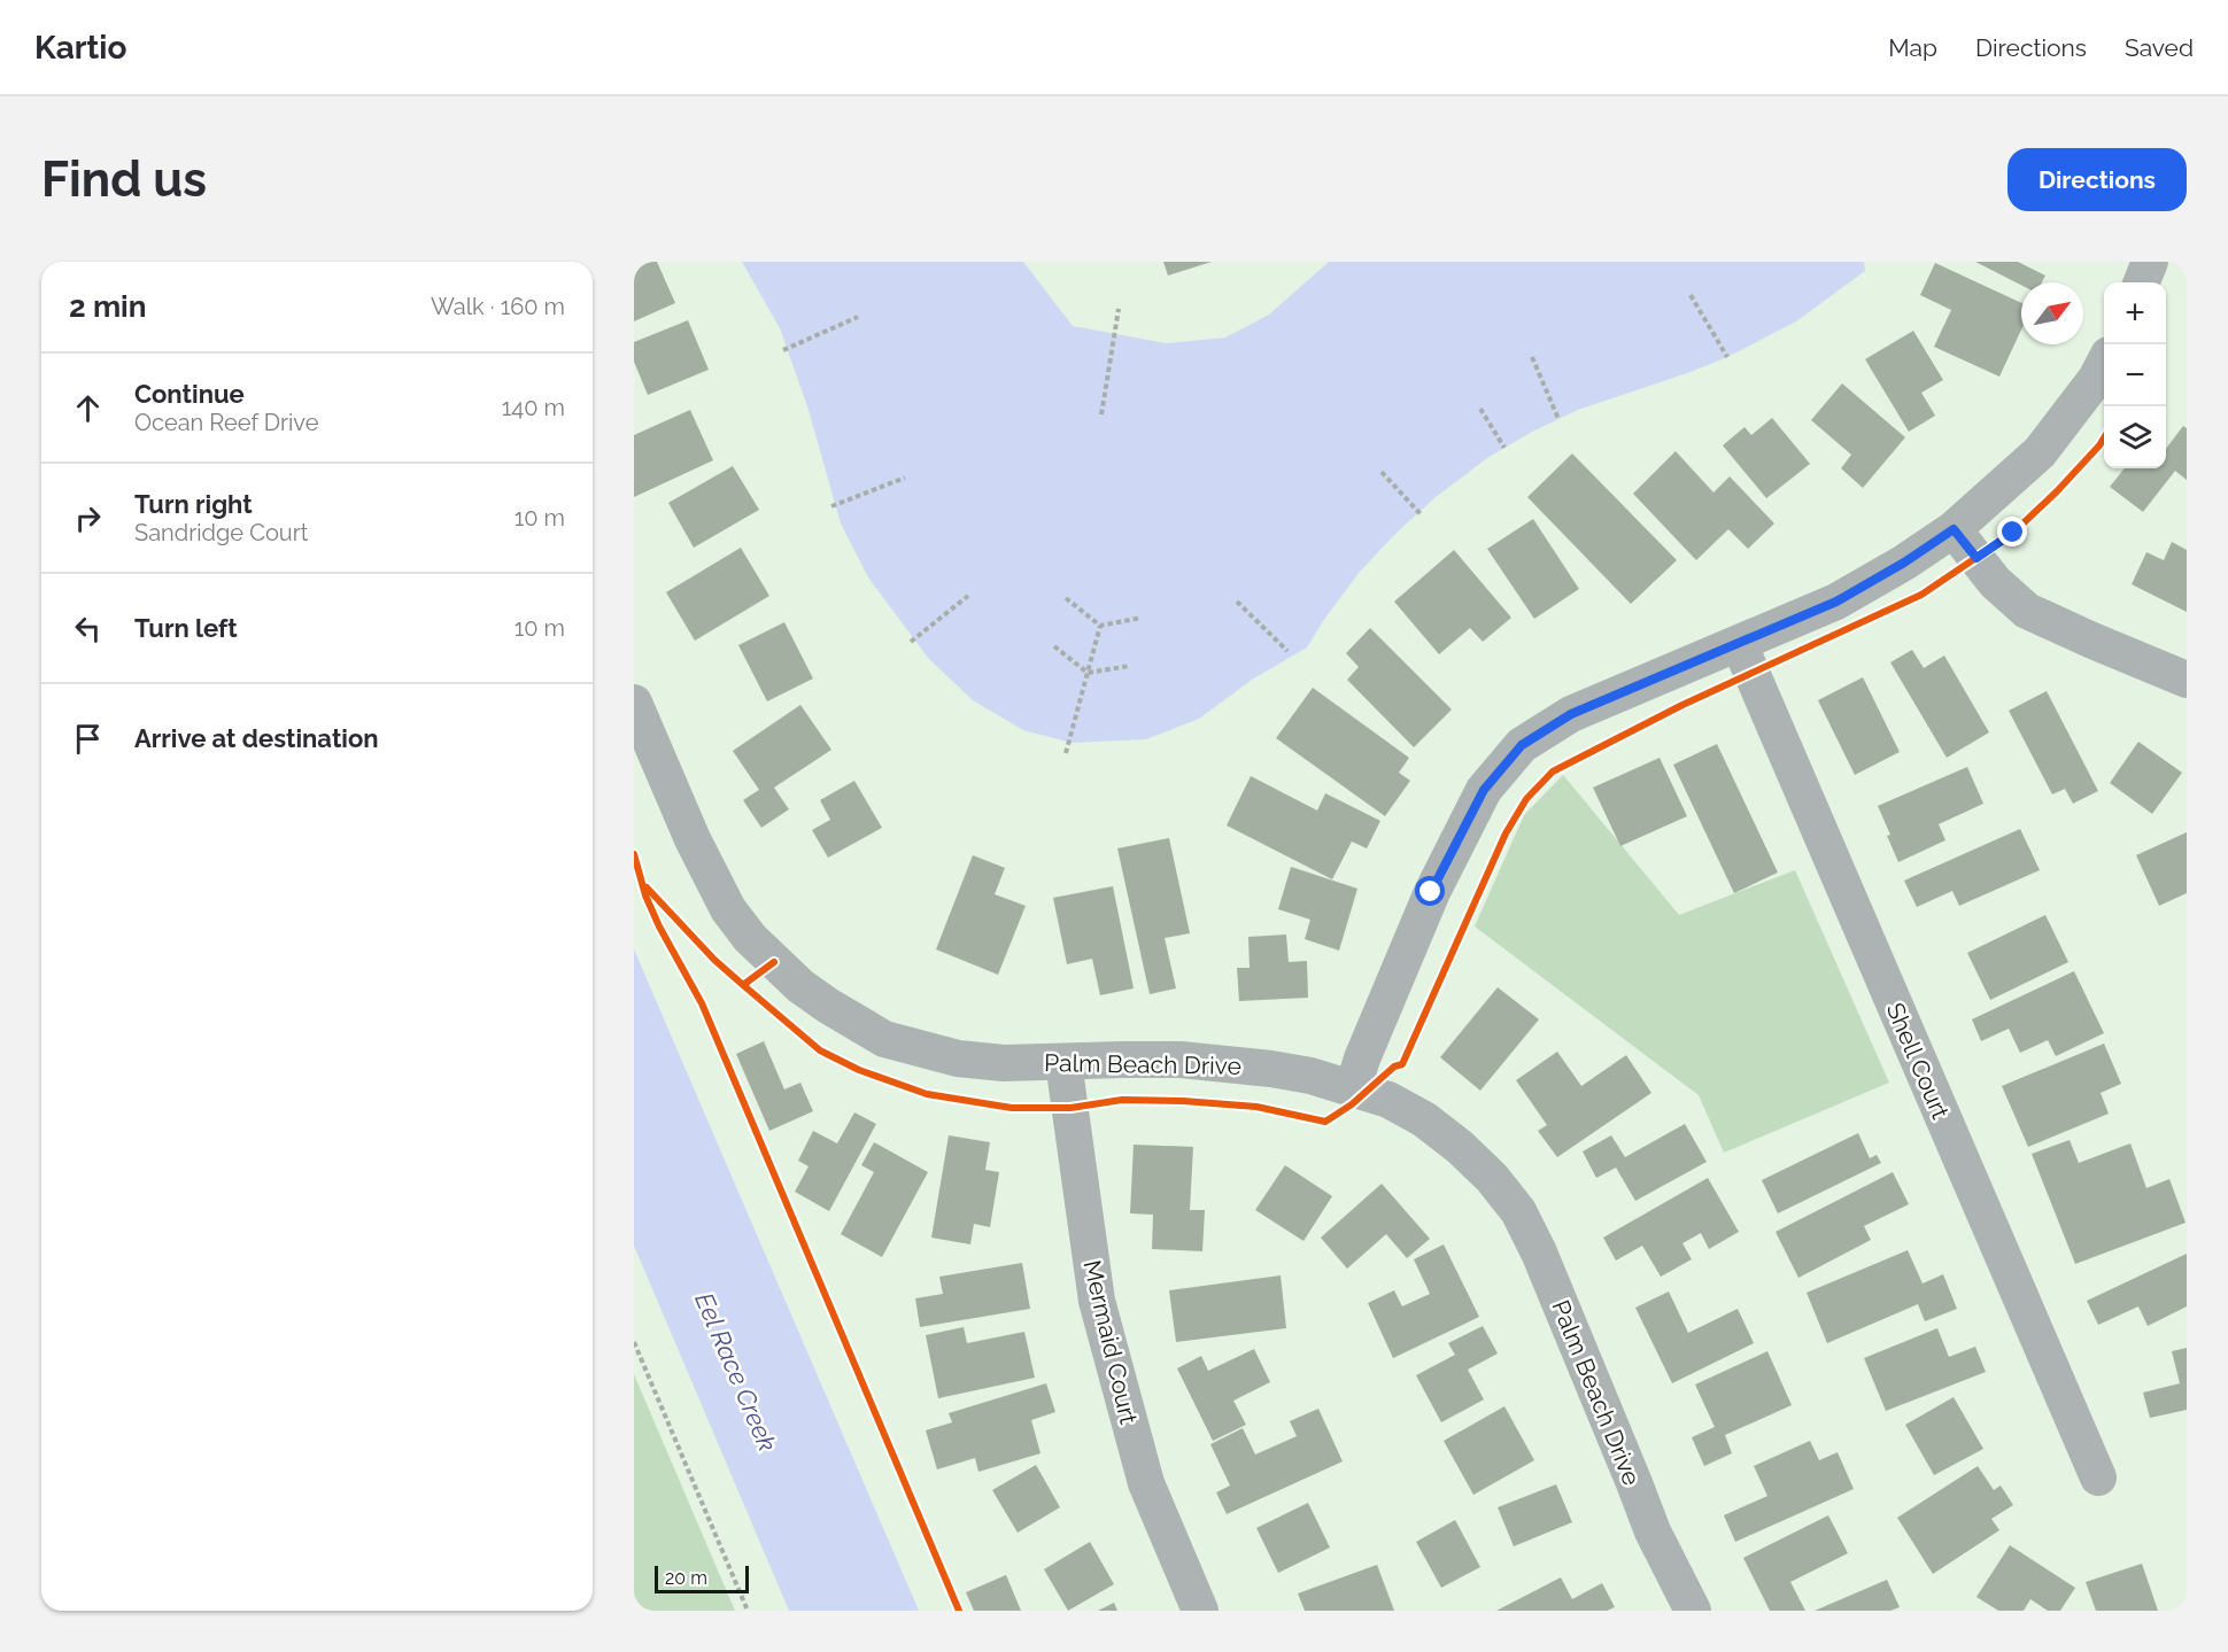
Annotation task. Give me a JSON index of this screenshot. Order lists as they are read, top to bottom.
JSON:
{
  "streets": {
    "street": ["Shell Court", "Palm Beach Drive", "Mermaid Court"]
  },
  "crossings": [
    ["Palm Beach Drive", "Mermaid Court"]
  ],
  "water": ["Eel Race Creek"],
  "scale_bar": "20 m",
  "north": "top right",
  "page": {
    "header": "Kartio",
    "nav": ["Map", "Directions", "Saved"],
    "buttons": "Directions",
    "title": "Find us",
    "heading": ["2 min", "Walk · 160 m"],
    "map_buttons": ["+", "−"],
    "list": [
      ["Continue", "Ocean Reef Drive", "140 m"],
      ["Turn right", "Sandridge Court", "10 m"],
      ["Turn left", "10 m"],
      "Arrive at destination"
    ],
    "scale": "20 m"
  }
}
